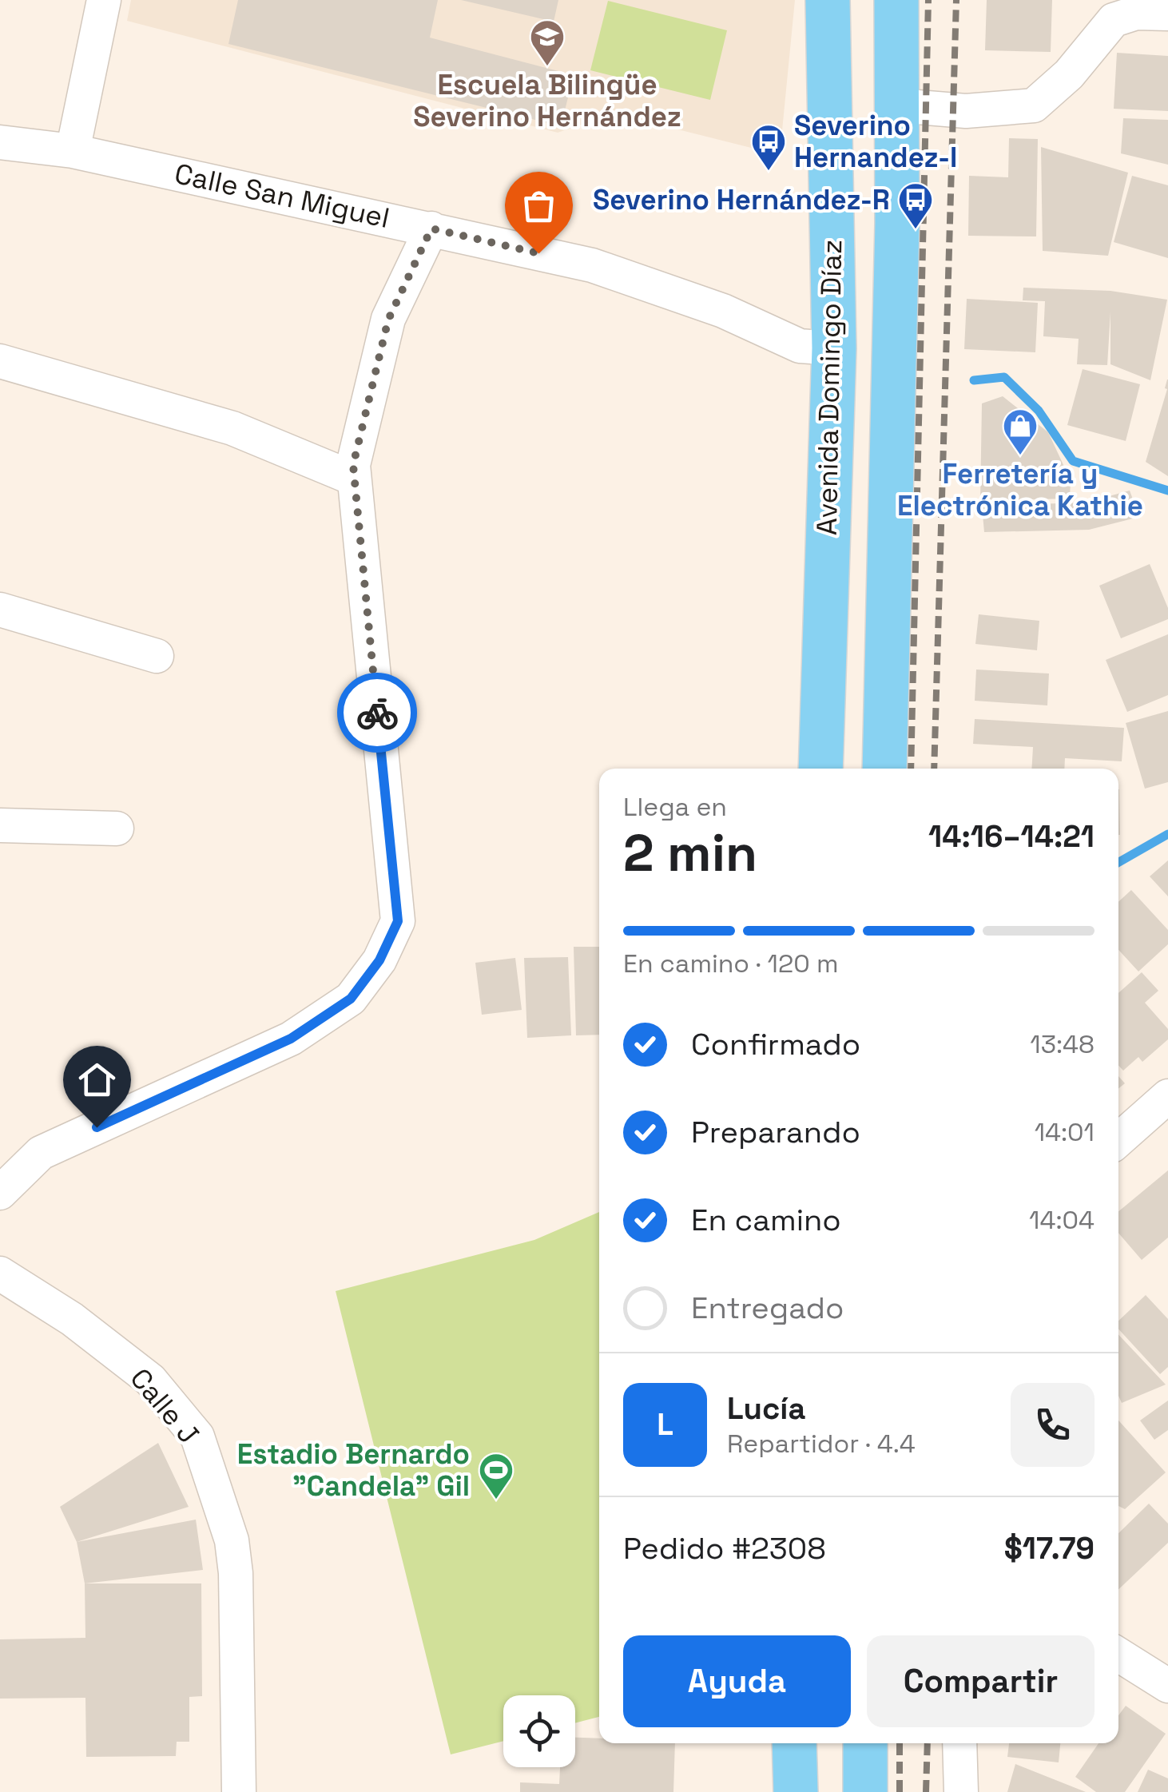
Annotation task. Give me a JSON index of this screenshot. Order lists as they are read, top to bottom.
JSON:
{
  "streets": {
    "main road": ["Avenida Domingo Díaz"],
    "street": ["Calle San Miguel", "Calle J"]
  },
  "crossings": [
    ["Calle San Miguel", "Avenida Domingo Díaz"]
  ],
  "places": {
    "school or university": ["Escuela Bilingüe Severino Hernández"],
    "bus stop": ["Severino Hernandez-I", "Severino Hernández-R"],
    "shop": ["Ferretería y Electrónica Kathie"],
    "sports": ["Estadio Bernardo \"Candela\" Gil"]
  },
  "page": {
    "heading": ["2 min", "Llega en", "14:16–14:21"],
    "panel": [
      "Lucía",
      "Repartidor · 4.4",
      "Pedido #2308",
      "$17.79"
    ],
    "bar": "En camino · 120 m",
    "list": [
      ["Confirmado", "13:48"],
      ["Preparando", "14:01"],
      ["En camino", "14:04"],
      "Entregado"
    ],
    "round": "L",
    "buttons": ["Ayuda", "Compartir"]
  }
}
